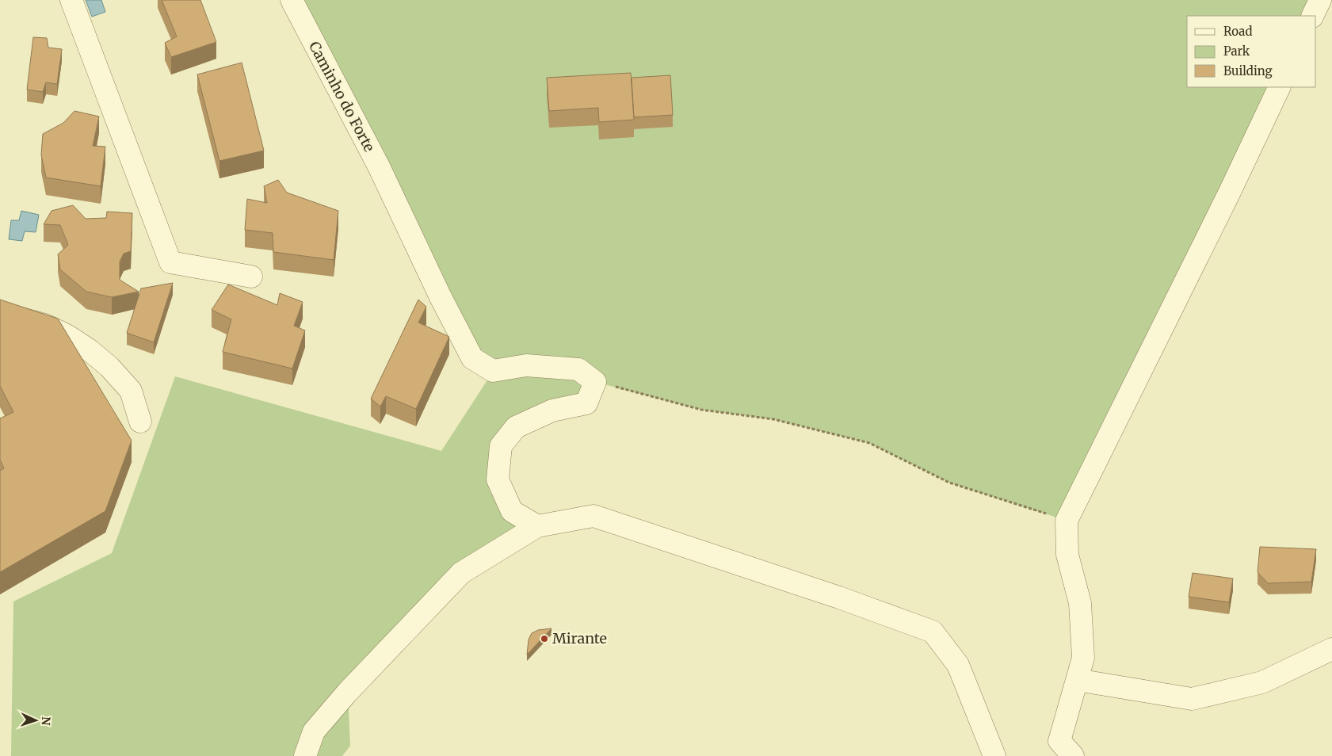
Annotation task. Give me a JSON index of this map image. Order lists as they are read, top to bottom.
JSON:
{
  "streets": {
    "street": ["Caminho do Forte"]
  },
  "places": ["Mirante"],
  "legend": ["Road", "Park", "Building"],
  "north": "right"
}
